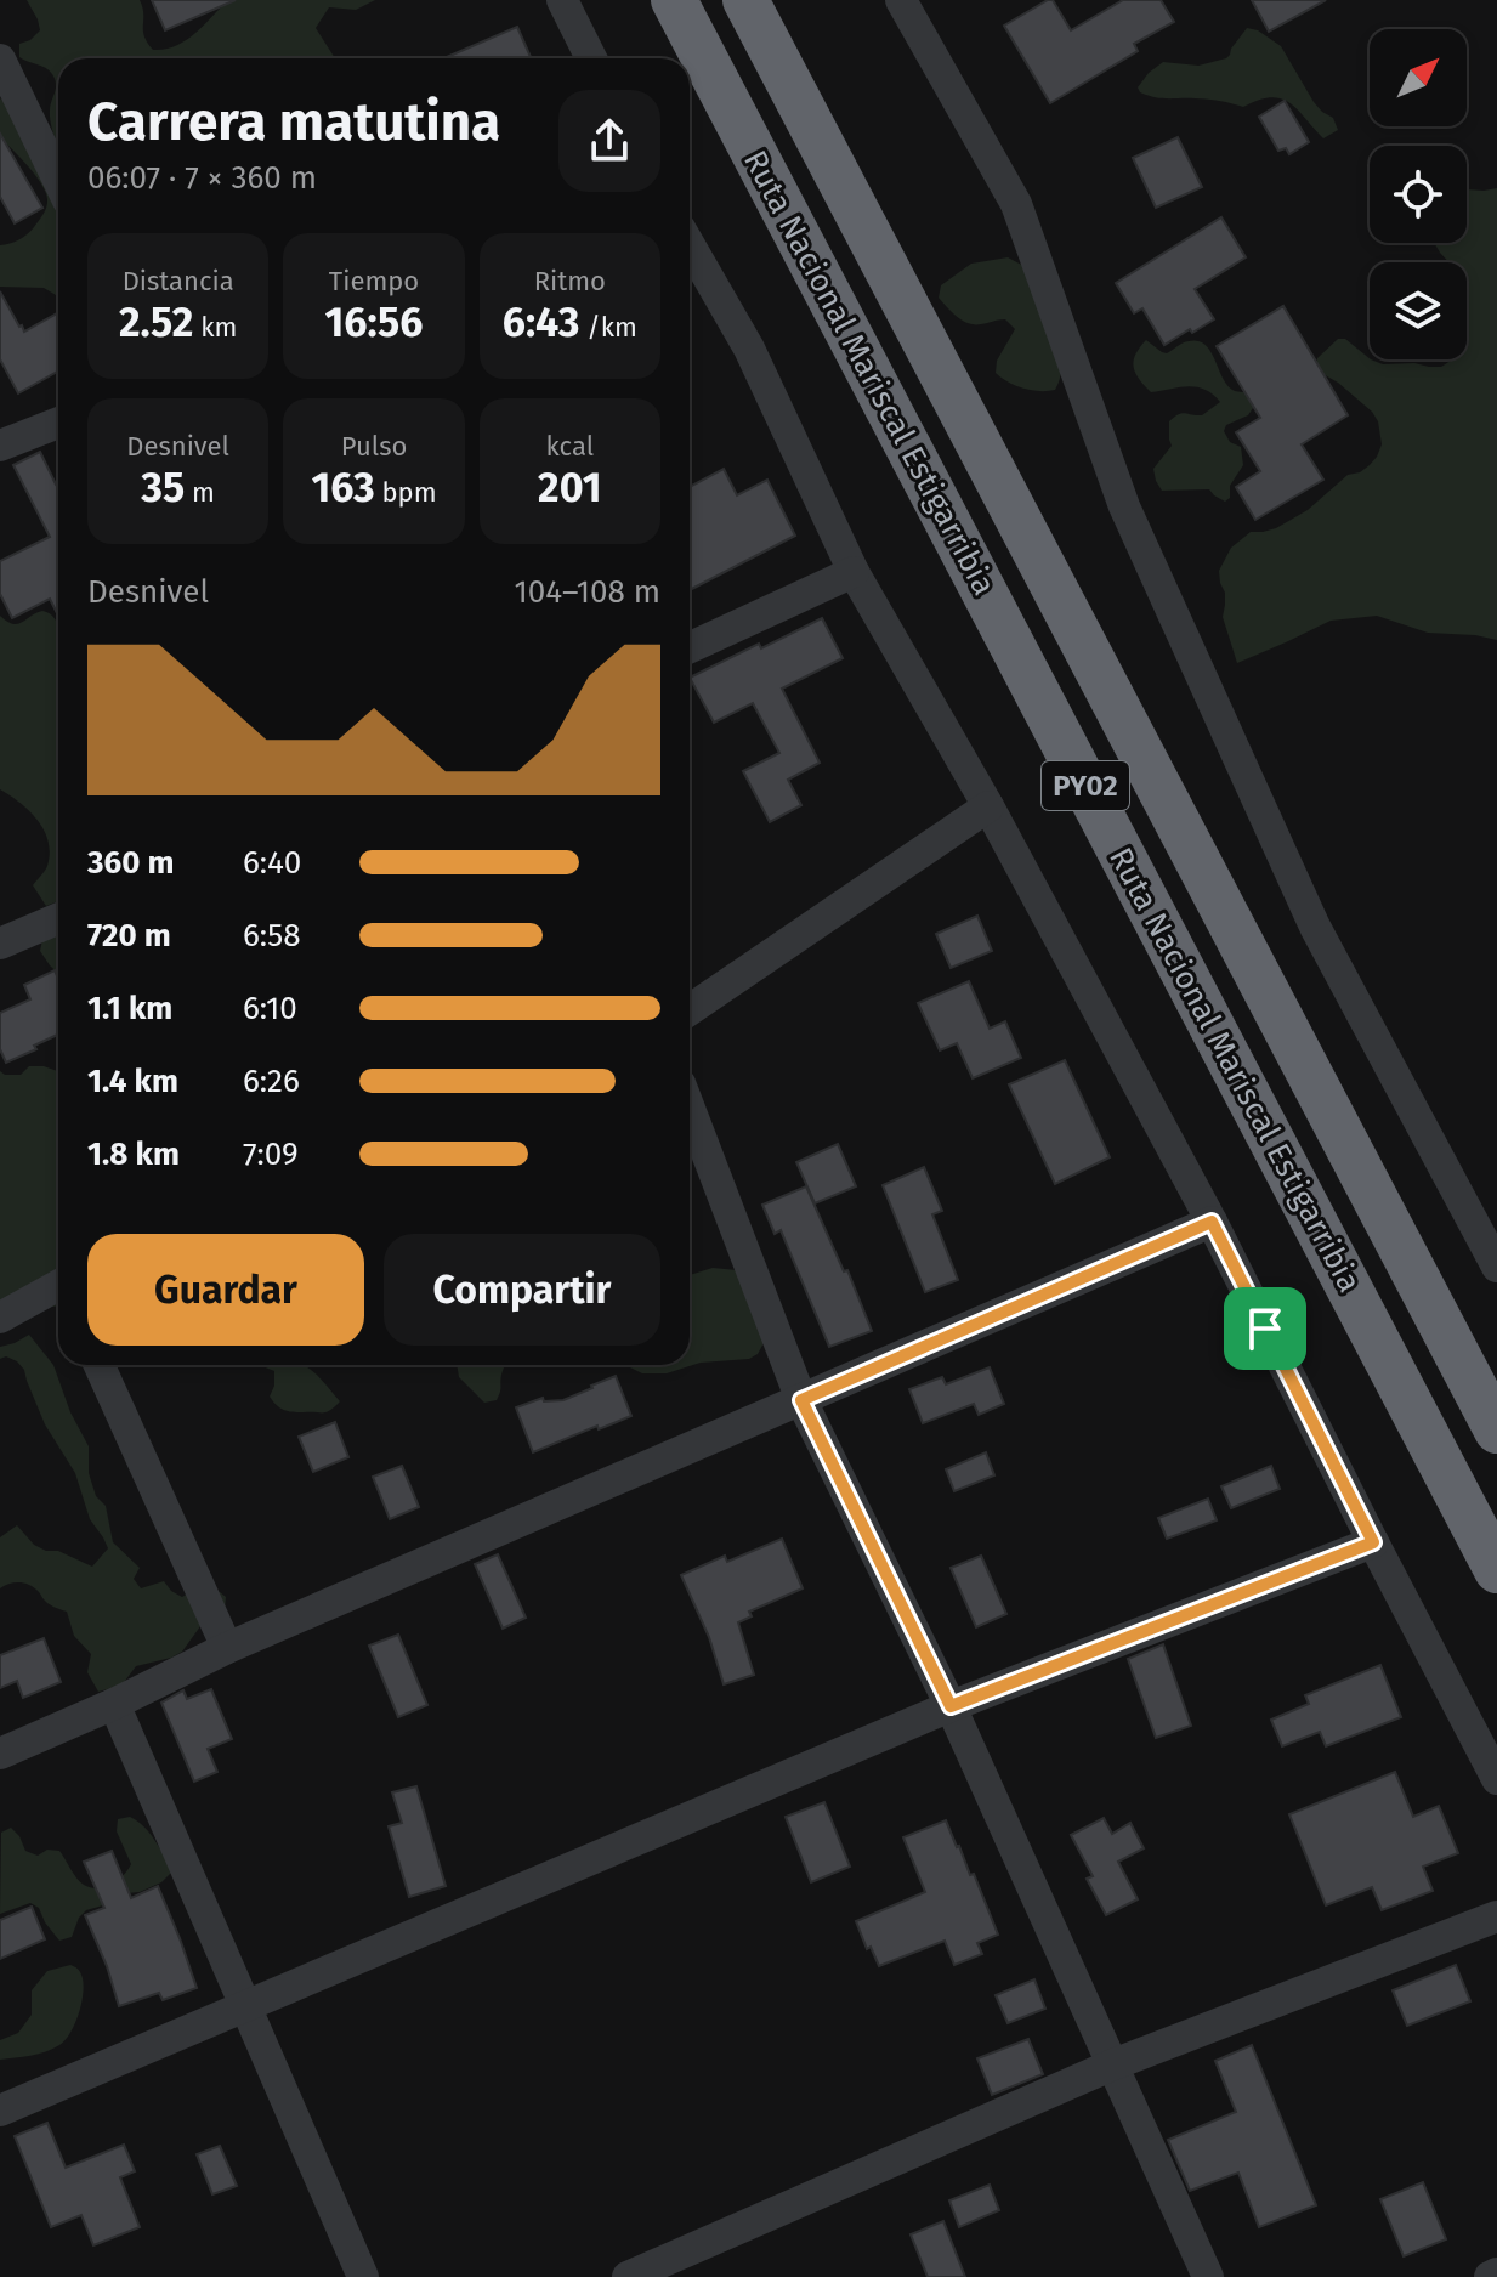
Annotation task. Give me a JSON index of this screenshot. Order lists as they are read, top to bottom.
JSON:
{
  "streets": {
    "highway": ["Ruta Nacional Mariscal Estigarribia", "PY02"]
  },
  "north": "top right",
  "page": {
    "heading": ["Carrera matutina", "06:07 · 7 × 360 m"],
    "stats": [
      ["Distancia", "2.52 km"],
      ["Tiempo", "16:56"],
      ["Ritmo", "6:43 /km"],
      ["Desnivel", "35 m"],
      ["Pulso", "163 bpm"],
      ["kcal", "201"]
    ],
    "chart": ["Desnivel", "104–108 m"],
    "list": [
      {
        "name": "360 m",
        "note": "6:40"
      },
      {
        "name": "720 m",
        "note": "6:58"
      },
      {
        "name": "1.1 km",
        "note": "6:10"
      },
      {
        "name": "1.4 km",
        "note": "6:26"
      },
      {
        "name": "1.8 km",
        "note": "7:09"
      }
    ],
    "buttons": ["Guardar", "Compartir"]
  }
}
